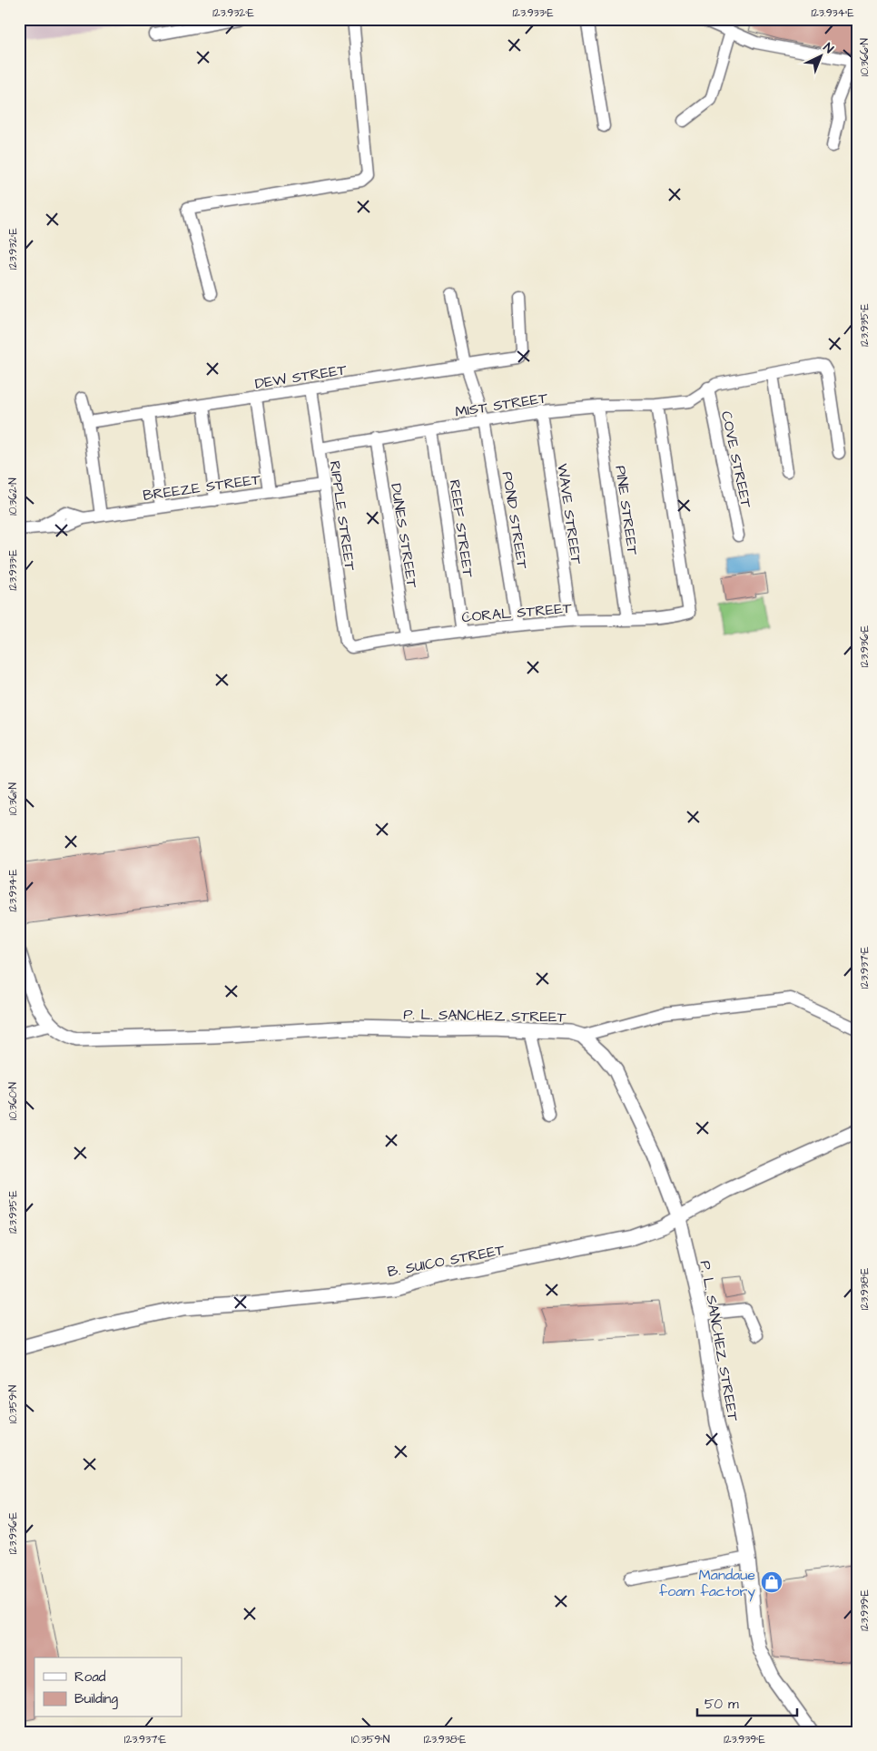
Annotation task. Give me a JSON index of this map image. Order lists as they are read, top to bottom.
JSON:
{
  "streets": {
    "street": [
      "DEW STREET",
      "MIST STREET",
      "COVE STREET",
      "BREEZE STREET",
      "PINE STREET",
      "WAVE STREET",
      "RIPPLE STREET",
      "POND STREET",
      "REEF STREET",
      "DUNES STREET",
      "CORAL STREET",
      "P. L. SANCHEZ STREET",
      "B. SUICO STREET"
    ]
  },
  "crossings": [
    ["DEW STREET", "RIPPLE STREET"],
    ["DEW STREET", "POND STREET"],
    ["MIST STREET", "COVE STREET"],
    ["MIST STREET", "PINE STREET"],
    ["MIST STREET", "WAVE STREET"],
    ["MIST STREET", "RIPPLE STREET"],
    ["MIST STREET", "POND STREET"],
    ["MIST STREET", "REEF STREET"],
    ["MIST STREET", "DUNES STREET"],
    ["MIST STREET", "CORAL STREET"],
    ["BREEZE STREET", "RIPPLE STREET"],
    ["PINE STREET", "CORAL STREET"],
    ["WAVE STREET", "CORAL STREET"],
    ["RIPPLE STREET", "CORAL STREET"],
    ["POND STREET", "CORAL STREET"],
    ["REEF STREET", "CORAL STREET"],
    ["DUNES STREET", "CORAL STREET"],
    ["P. L. SANCHEZ STREET", "B. SUICO STREET"]
  ],
  "places": {
    "shop": ["Mandaue foam factory"]
  },
  "legend": ["Road", "Building"],
  "scale_bar": "50 m",
  "north": "top right",
  "coordinates": [
    "123.932°E",
    "123.933°E",
    "123.934°E",
    "10.366°N",
    "123.935°E",
    "10.362°N",
    "123.936°E",
    "10.361°N",
    "123.937°E",
    "10.360°N",
    "123.938°E",
    "10.359°N",
    "123.939°E"
  ]
}
